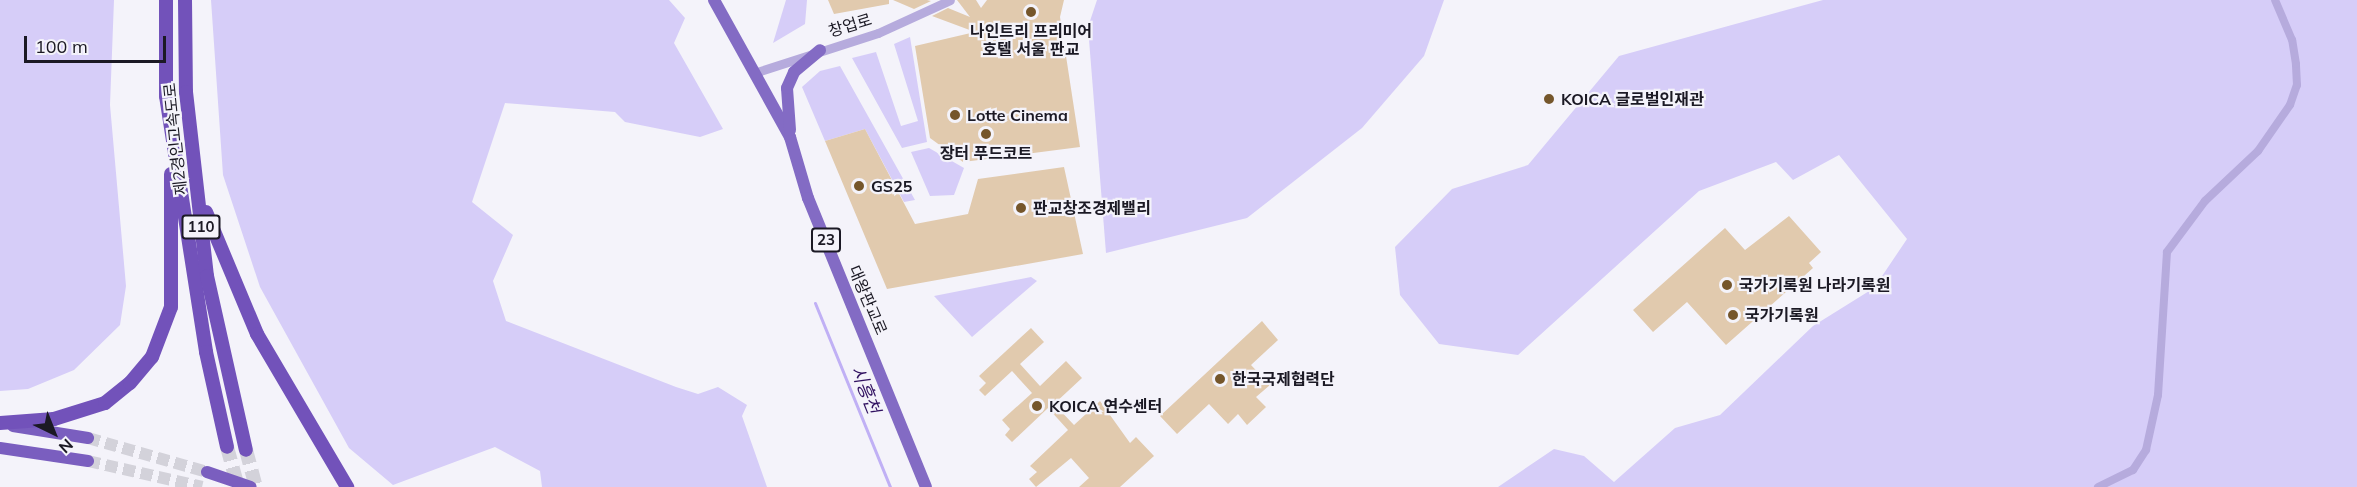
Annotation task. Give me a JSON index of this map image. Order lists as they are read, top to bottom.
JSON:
{
  "streets": {
    "highway": ["제2경인고속도로", "110"],
    "main road": ["23", "대왕판교로"],
    "street": ["창업로"]
  },
  "crossings": [
    ["창업로", "대왕판교로"]
  ],
  "water": ["시흥천"],
  "places": [
    "나인트리 프리미어 호텔 서울 판교",
    "KOICA 글로벌인재관",
    "Lotte Cinema",
    "장터 푸드코트",
    "GS25",
    "판교창조경제밸리",
    "국가기록원 나라기록원",
    "국가기록원",
    "한국국제협력단",
    "KOICA 연수센터"
  ],
  "scale_bar": "100 m",
  "north": "bottom right"
}
